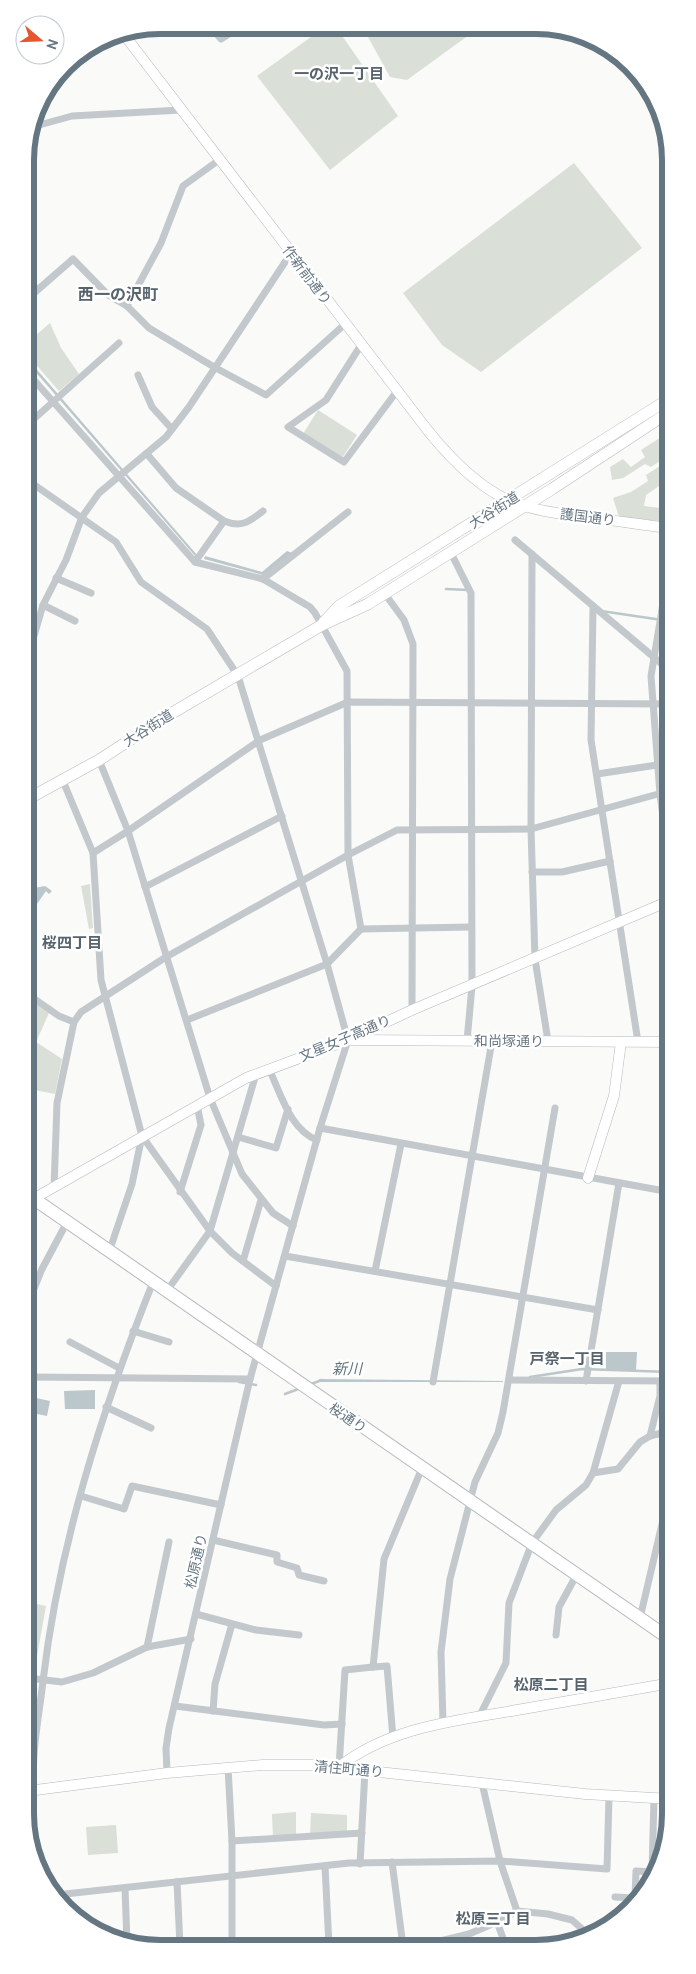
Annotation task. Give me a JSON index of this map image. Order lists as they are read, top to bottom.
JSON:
{
  "streets": {
    "highway": ["桜通り"],
    "main road": ["大谷街道"],
    "street": [
      "作新前通り",
      "護国通り",
      "文星女子高通り",
      "和尚塚通り",
      "松原通り",
      "清住町通り"
    ]
  },
  "crossings": [
    ["作新前通り", "大谷街道"],
    ["作新前通り", "護国通り"],
    ["大谷街道", "護国通り"],
    ["文星女子高通り", "和尚塚通り"],
    ["文星女子高通り", "松原通り"],
    ["和尚塚通り", "松原通り"],
    ["桜通り", "松原通り"],
    ["松原通り", "清住町通り"]
  ],
  "districts": [
    "一の沢一丁目",
    "西一の沢町",
    "桜四丁目",
    "戸祭一丁目",
    "松原二丁目",
    "松原三丁目"
  ],
  "water": ["新川"],
  "north": "right"
}
